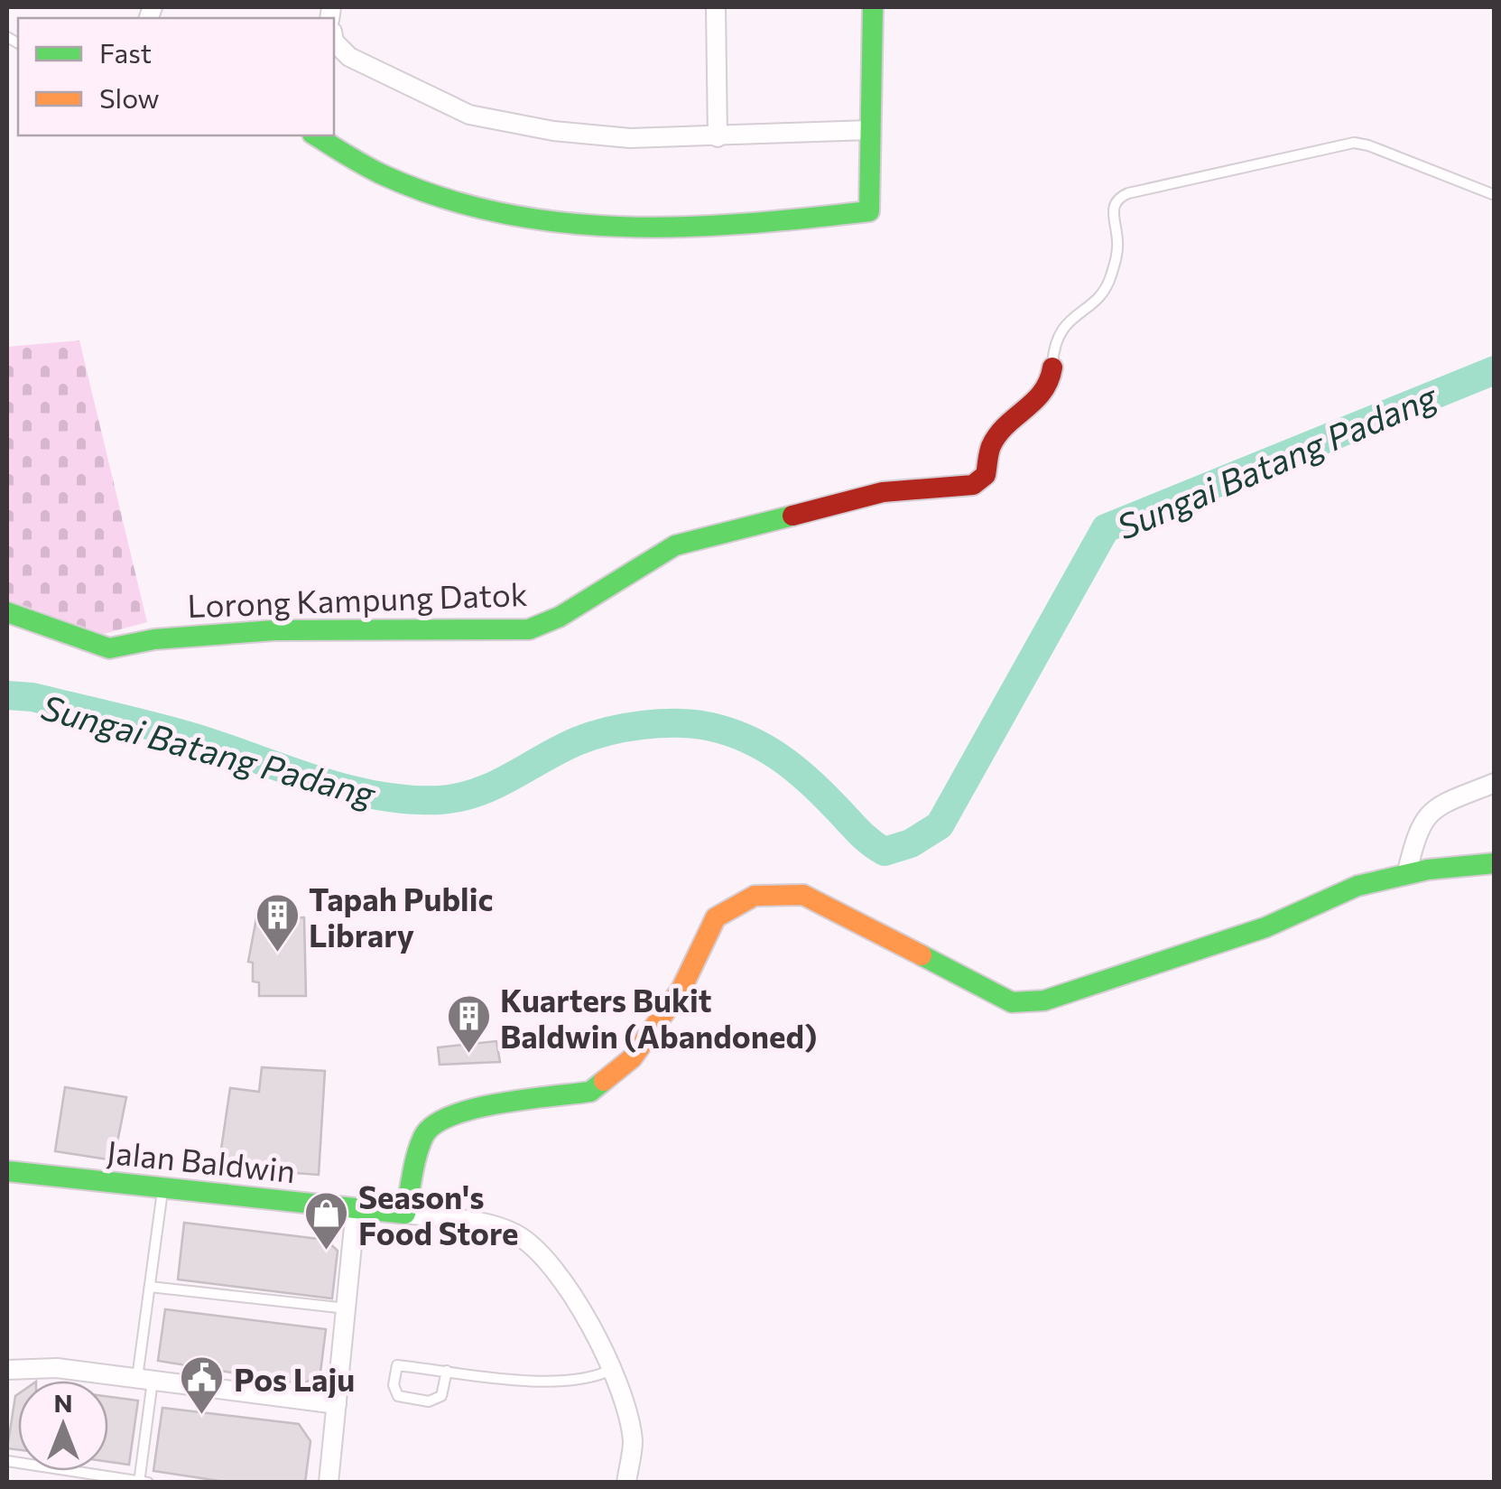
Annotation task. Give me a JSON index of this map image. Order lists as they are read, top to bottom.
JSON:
{
  "streets": {
    "street": ["Lorong Kampung Datok", "Jalan Baldwin"]
  },
  "water": ["Sungai Batang Padang"],
  "places": {
    "building": ["Tapah Public Library", "Kuarters Bukit Baldwin (Abandoned)"],
    "shop": ["Season's Food Store"],
    "public building": ["Pos Laju"]
  },
  "legend": ["Fast", "Slow"],
  "north": "top"
}
